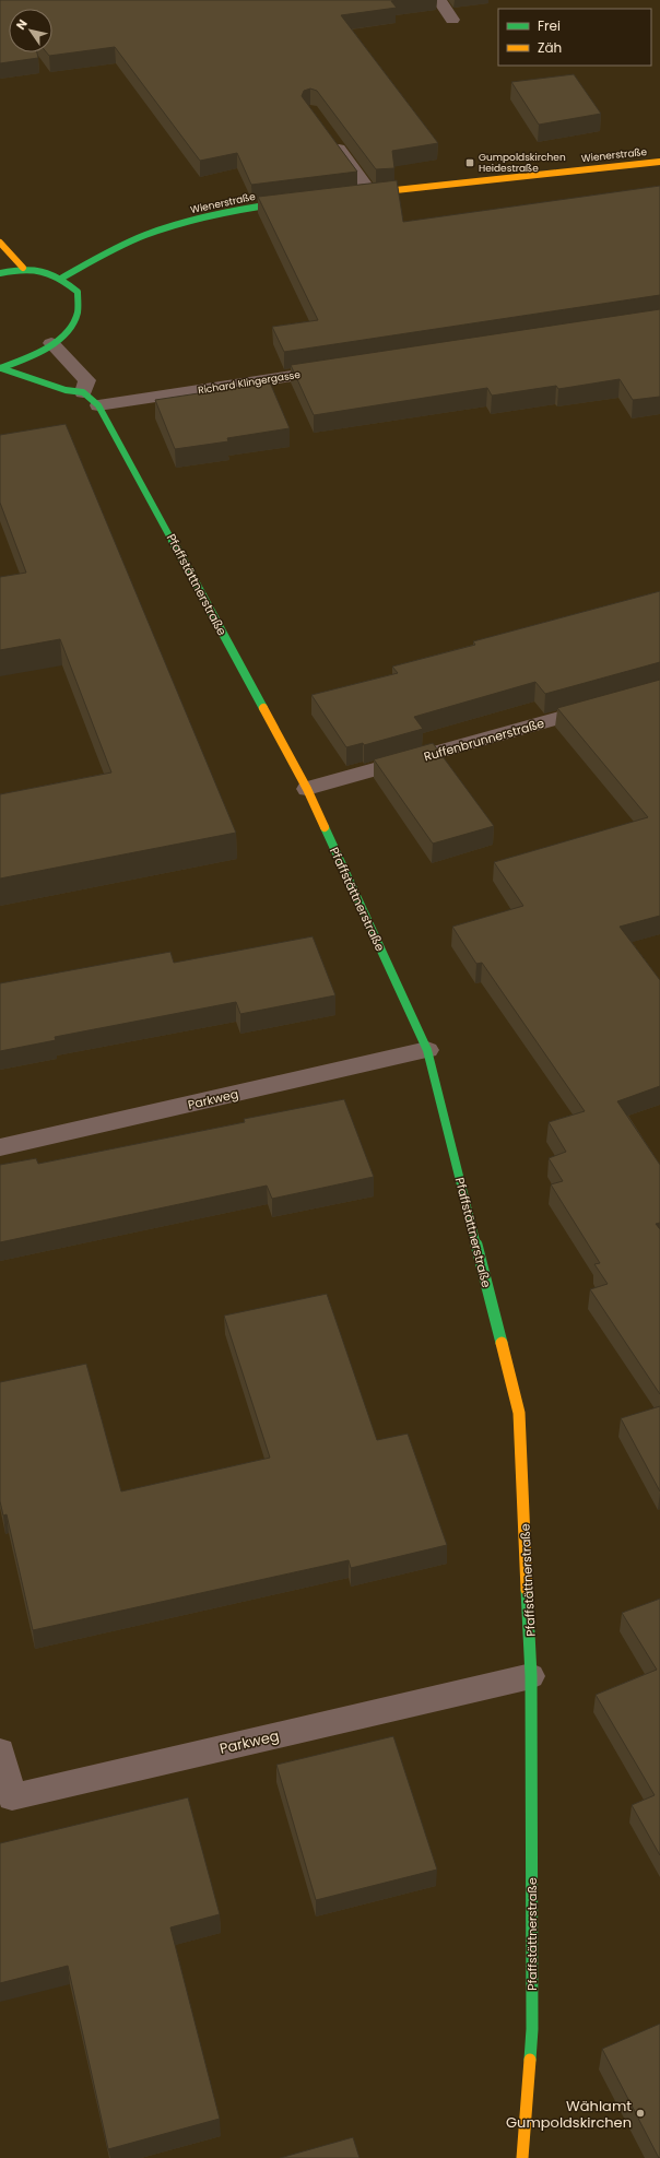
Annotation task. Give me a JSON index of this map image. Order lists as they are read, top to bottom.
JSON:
{
  "streets": {
    "street": [
      "Wienerstraße",
      "Richard Klingergasse",
      "Pfaffstättnerstraße",
      "Ruffenbrunnerstraße",
      "Parkweg"
    ]
  },
  "crossings": [
    ["Richard Klingergasse", "Pfaffstättnerstraße"],
    ["Pfaffstättnerstraße", "Ruffenbrunnerstraße"],
    ["Pfaffstättnerstraße", "Parkweg"]
  ],
  "places": {
    "transit": ["Gumpoldskirchen Heidestraße"],
    "other": ["Wählamt Gumpoldskirchen"]
  },
  "legend": ["Frei", "Zäh"],
  "north": "top left"
}
